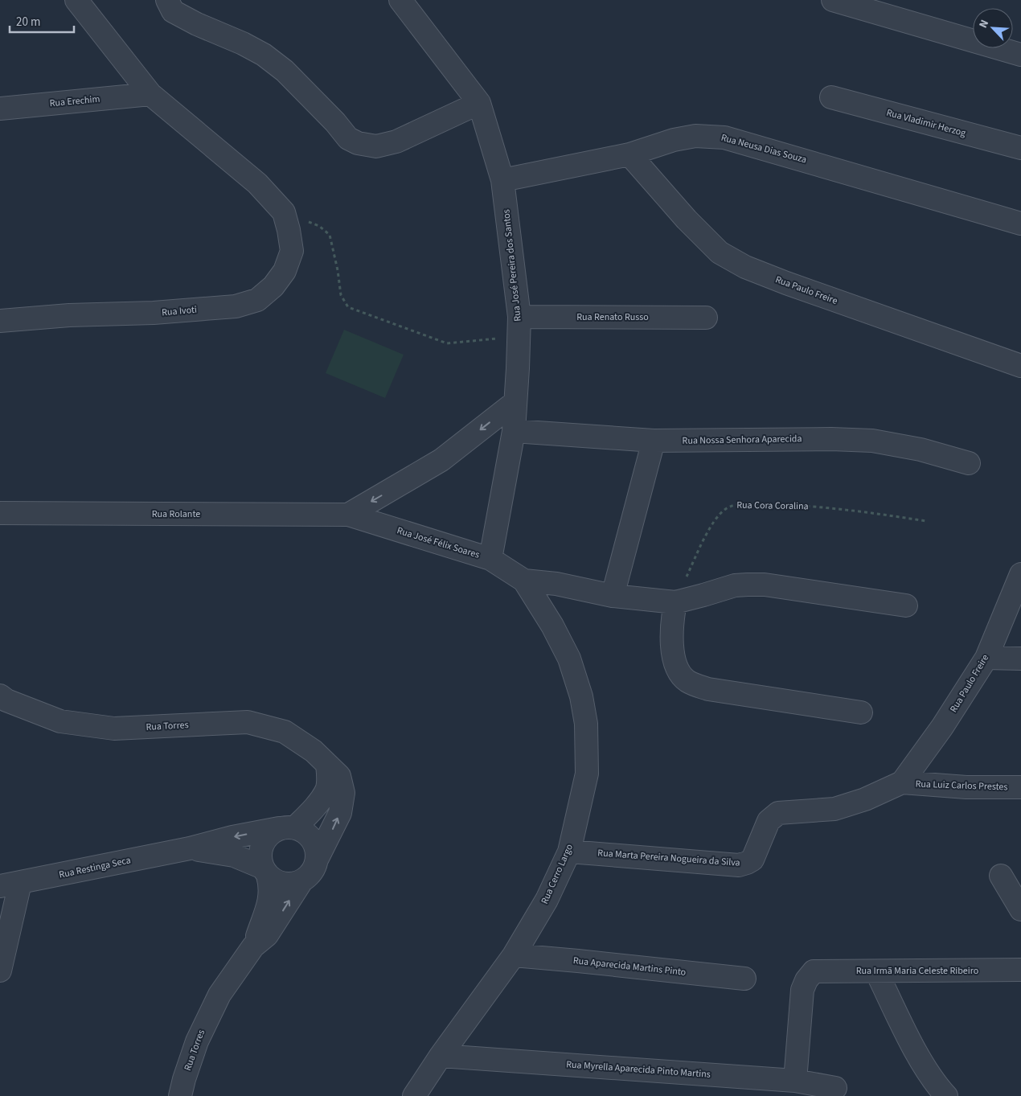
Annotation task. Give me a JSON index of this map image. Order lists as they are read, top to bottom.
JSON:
{
  "streets": {
    "street": [
      "Rua Erechim",
      "Rua Vladimir Herzog",
      "Rua Neusa Dias Souza",
      "Rua José Pereira dos Santos",
      "Rua Paulo Freire",
      "Rua Ivoti",
      "Rua Renato Russo",
      "Rua Nossa Senhora Aparecida",
      "Rua Rolante",
      "Rua José Félix Soares",
      "Rua Torres",
      "Rua Luiz Carlos Prestes",
      "Rua Marta Pereira Nogueira da Silva",
      "Rua Restinga Seca",
      "Rua Cerro Largo",
      "Rua Aparecida Martins Pinto",
      "Rua Irmã Maria Celeste Ribeiro",
      "Rua Myrella Aparecida Pinto Martins"
    ],
    "path": ["Rua Cora Coralina"]
  },
  "crossings": [
    ["Rua Erechim", "Rua Ivoti"],
    ["Rua Neusa Dias Souza", "Rua José Pereira dos Santos"],
    ["Rua Neusa Dias Souza", "Rua Paulo Freire"],
    ["Rua José Pereira dos Santos", "Rua Renato Russo"],
    ["Rua José Pereira dos Santos", "Rua Nossa Senhora Aparecida"],
    ["Rua José Pereira dos Santos", "Rua José Félix Soares"],
    ["Rua Paulo Freire", "Rua Luiz Carlos Prestes"],
    ["Rua Paulo Freire", "Rua Marta Pereira Nogueira da Silva"],
    ["Rua Rolante", "Rua José Félix Soares"],
    ["Rua José Félix Soares", "Rua Cerro Largo"],
    ["Rua Torres", "Rua Restinga Seca"],
    ["Rua Luiz Carlos Prestes", "Rua Marta Pereira Nogueira da Silva"],
    ["Rua Marta Pereira Nogueira da Silva", "Rua Cerro Largo"],
    ["Rua Cerro Largo", "Rua Aparecida Martins Pinto"],
    ["Rua Cerro Largo", "Rua Myrella Aparecida Pinto Martins"],
    ["Rua Irmã Maria Celeste Ribeiro", "Rua Myrella Aparecida Pinto Martins"]
  ],
  "scale_bar": "20 m",
  "north": "top left"
}
